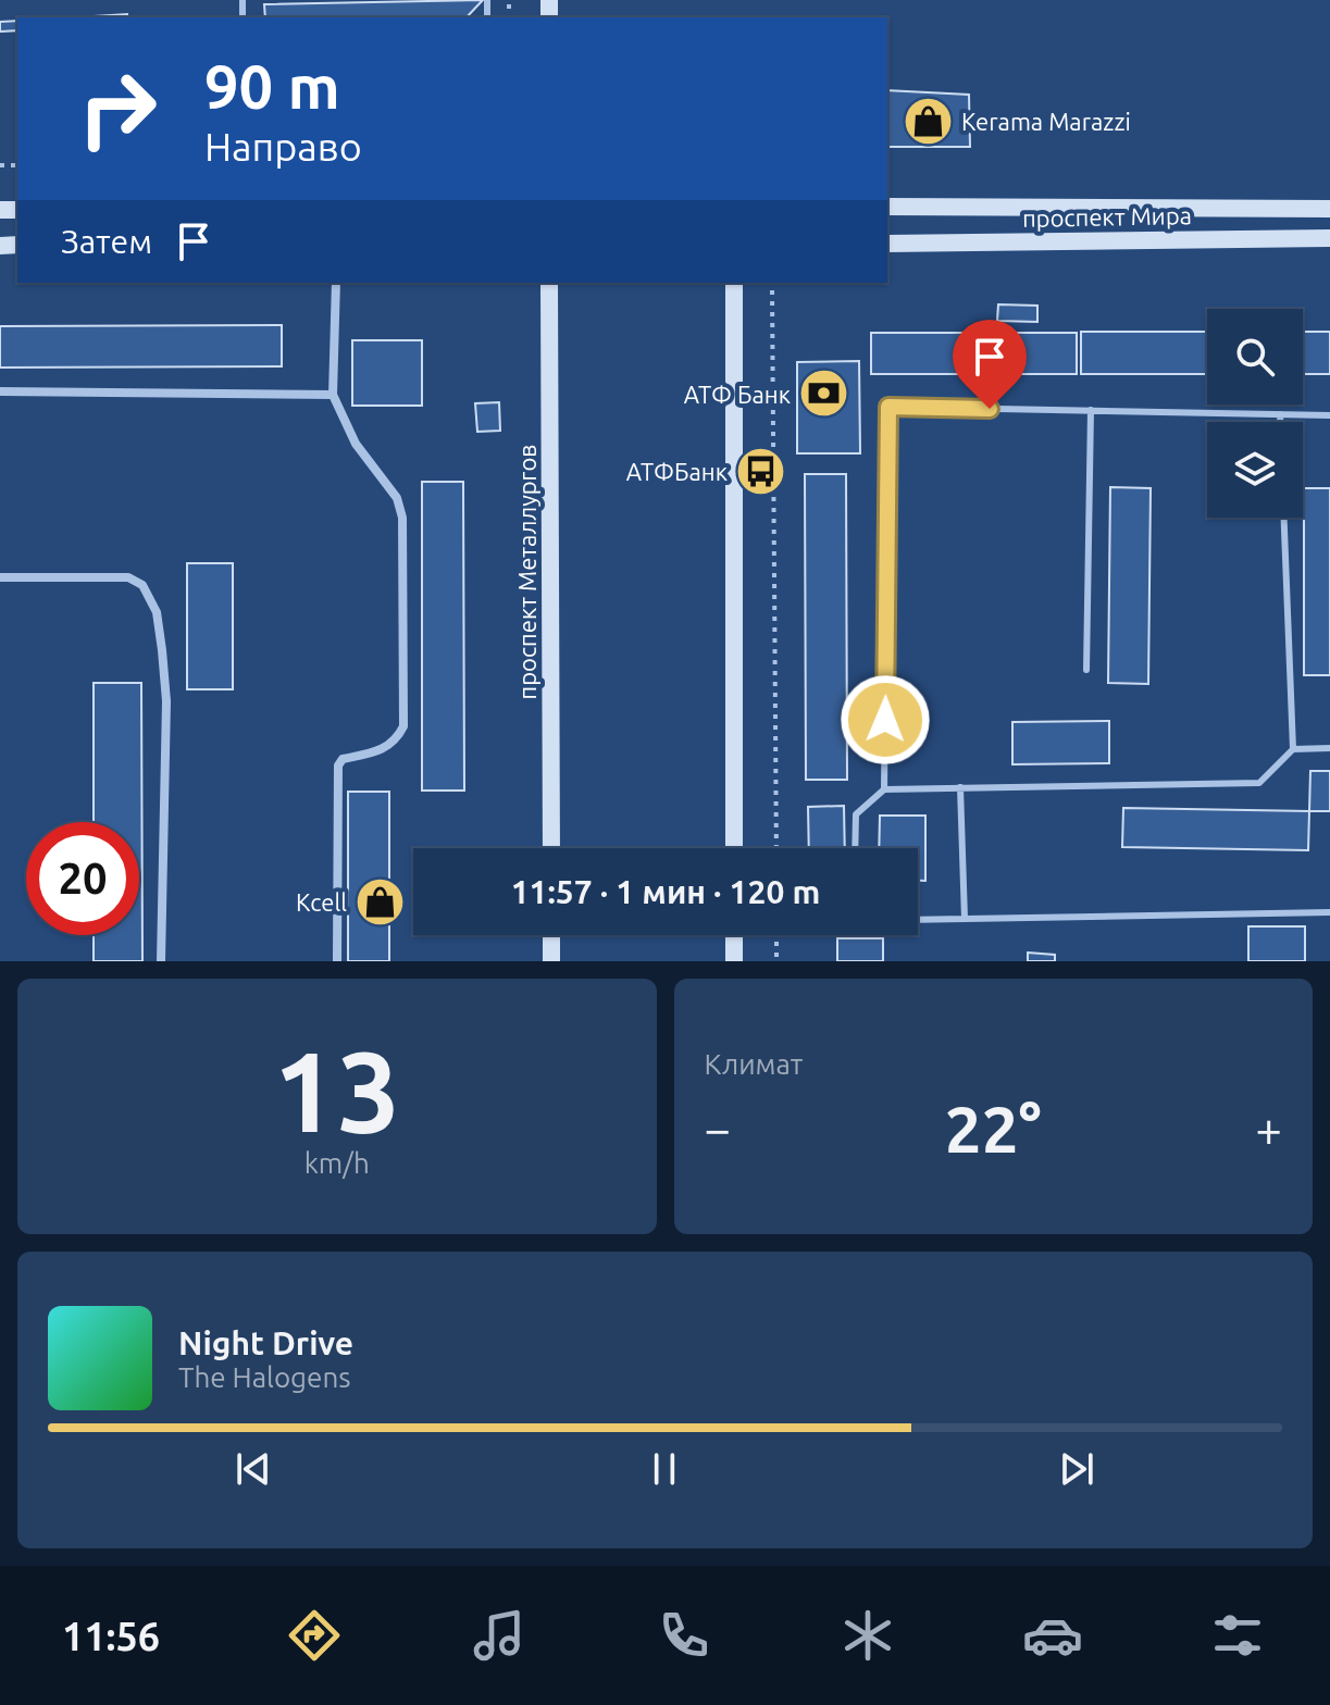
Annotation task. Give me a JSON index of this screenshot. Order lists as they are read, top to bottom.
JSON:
{
  "streets": {
    "main road": ["проспект Мира", "проспект Металлургов"]
  },
  "places": {
    "shop": ["Kerama Marazzi", "Kcell"],
    "bank": ["АТФ Банк"],
    "bus stop": ["АТФБанк"]
  },
  "page": {
    "turn": ["90 m", "Направо"],
    "then": "Затем",
    "limit": "20",
    "trip": "11:57 · 1 мин · 120 m",
    "tile": [
      ["13", "km/h"],
      "Климат"
    ],
    "heat": ["−", "22°", "+"],
    "song": ["Night Drive", "The Halogens"],
    "tabs": "11:56"
  }
}
